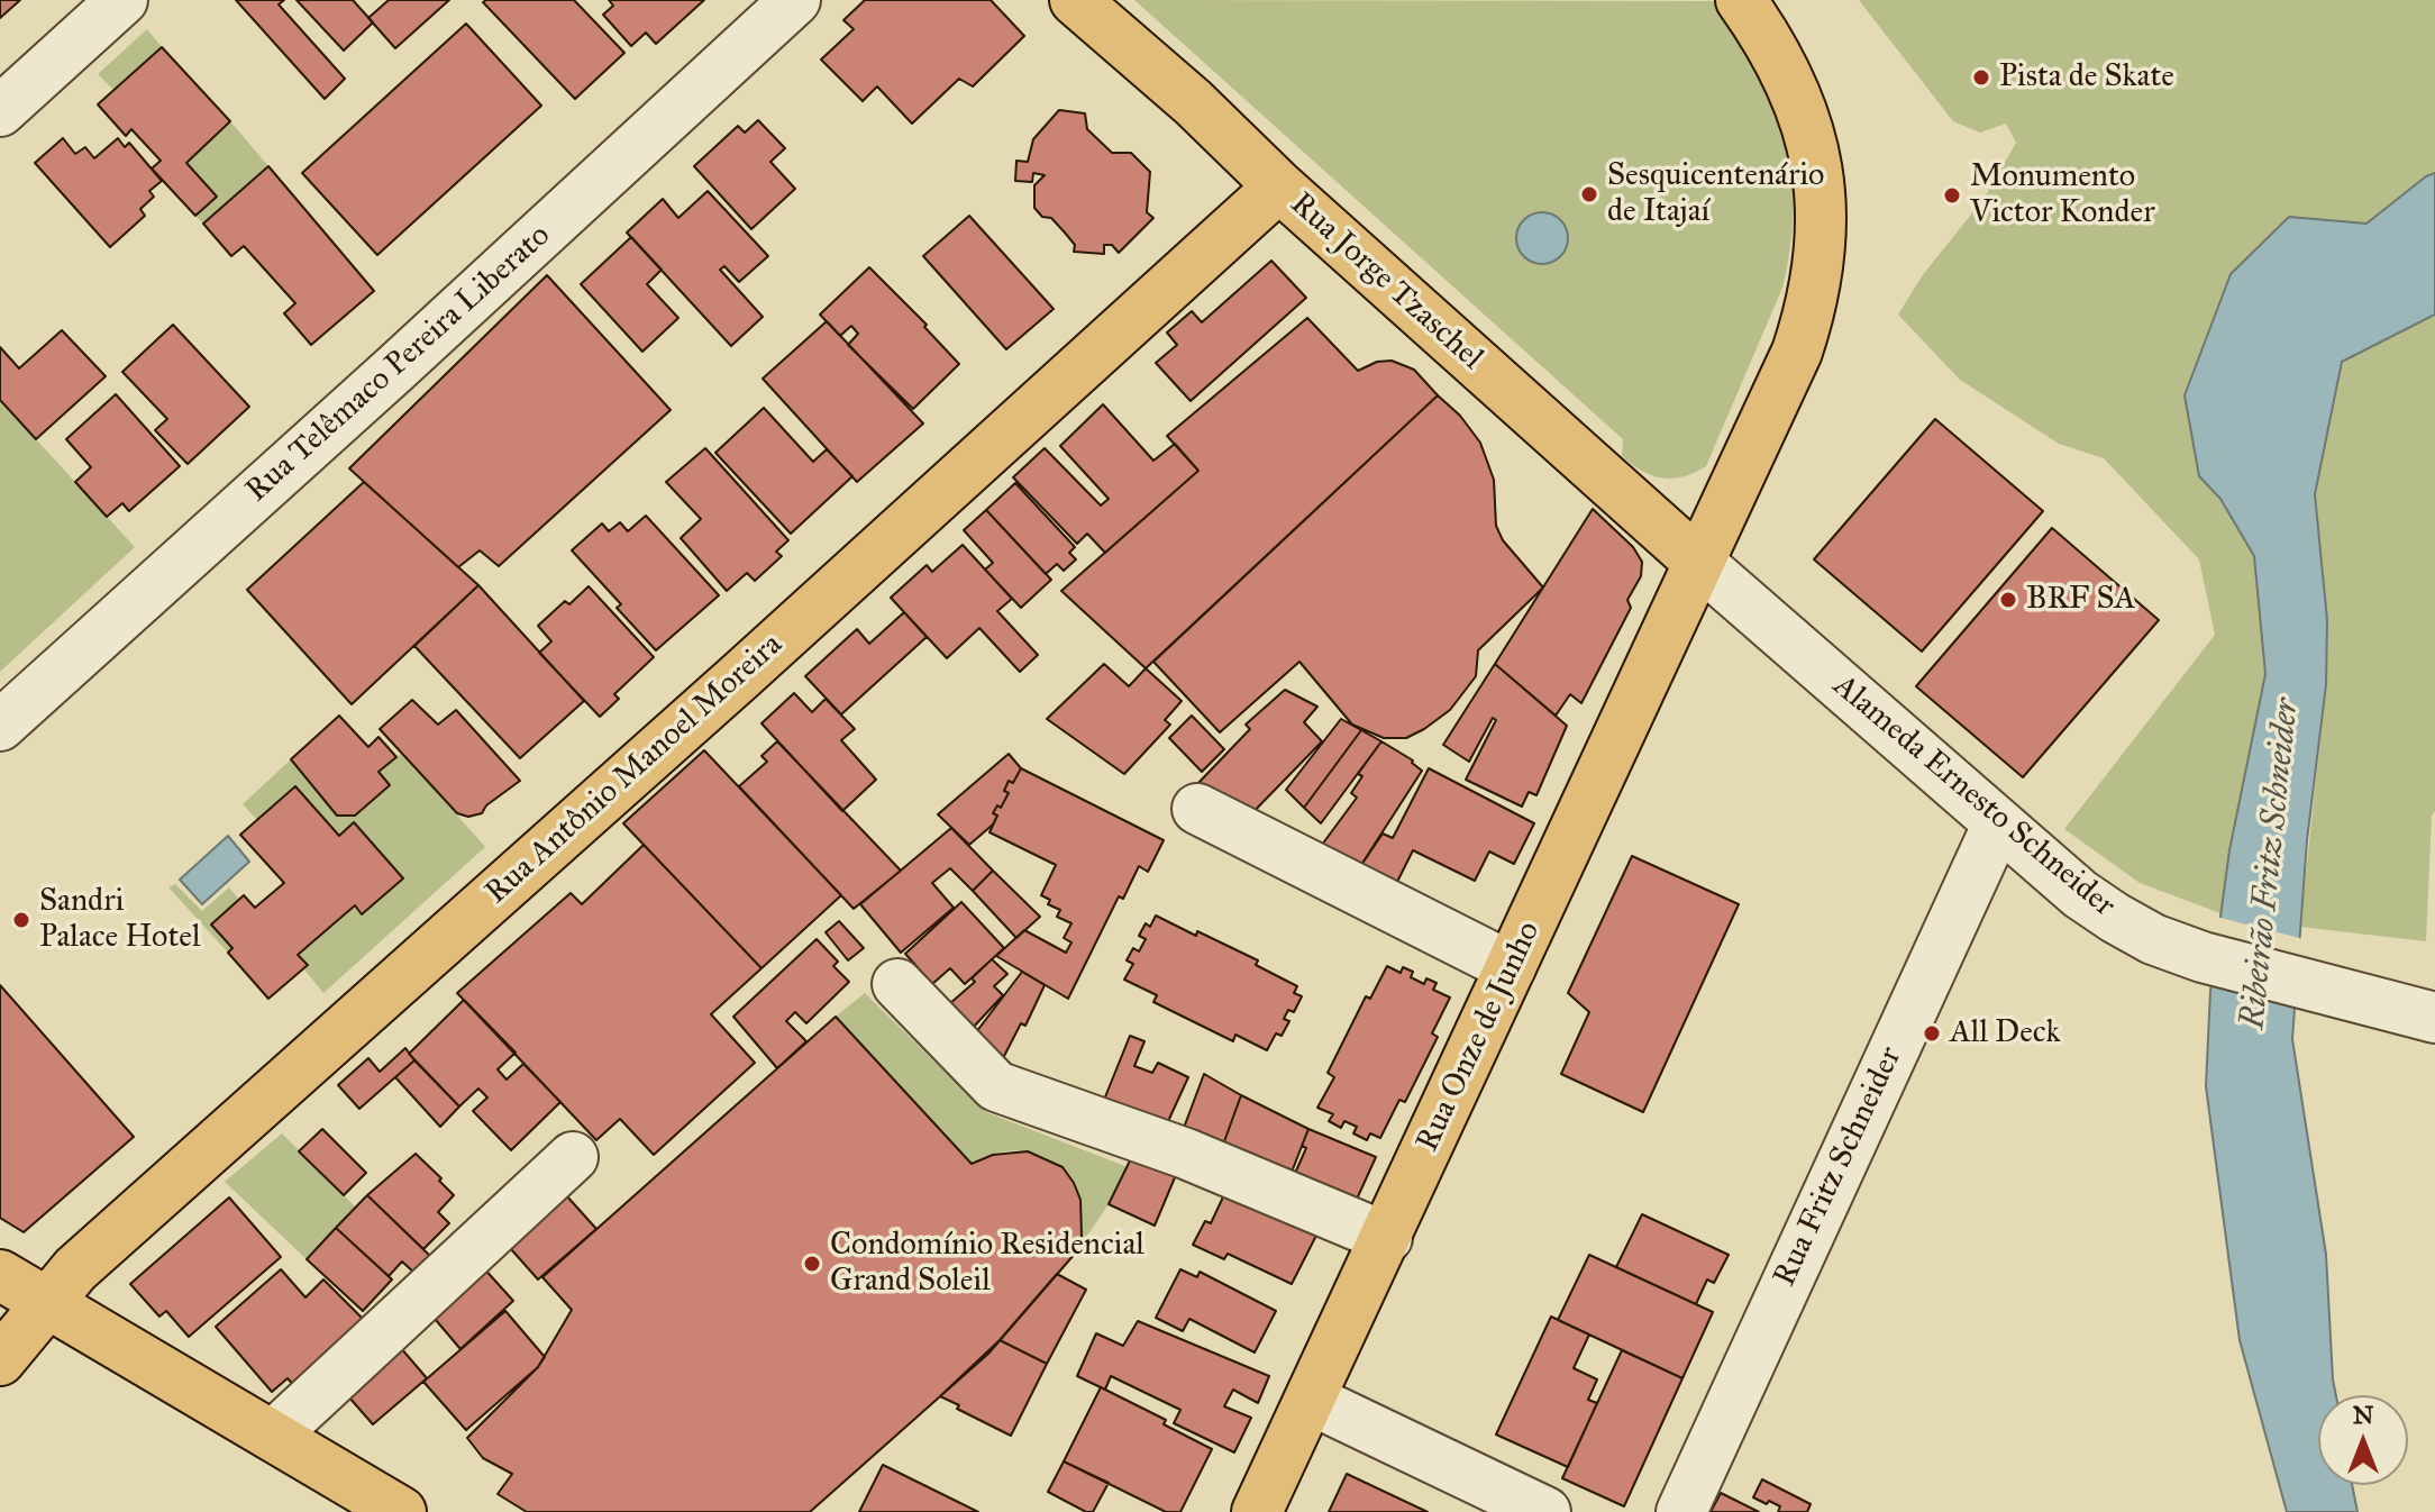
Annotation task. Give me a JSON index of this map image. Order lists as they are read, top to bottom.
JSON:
{
  "streets": {
    "main road": ["Rua Jorge Tzaschel", "Rua Antônio Manoel Moreira", "Rua Onze de Junho"],
    "street": ["Rua Telêmaco Pereira Liberato", "Alameda Ernesto Schneider", "Rua Fritz Schneider"]
  },
  "crossings": [
    ["Rua Jorge Tzaschel", "Rua Antônio Manoel Moreira"],
    ["Rua Jorge Tzaschel", "Alameda Ernesto Schneider"],
    ["Rua Jorge Tzaschel", "Rua Onze de Junho"],
    ["Alameda Ernesto Schneider", "Rua Onze de Junho"],
    ["Alameda Ernesto Schneider", "Rua Fritz Schneider"]
  ],
  "water": ["Ribeirão Fritz Schneider"],
  "places": [
    "Pista de Skate",
    "Sesquicentenário de Itajaí",
    "Monumento Victor Konder",
    "BRF SA",
    "Sandri Palace Hotel",
    "All Deck",
    "Condomínio Residencial Grand Soleil"
  ],
  "north": "top"
}
